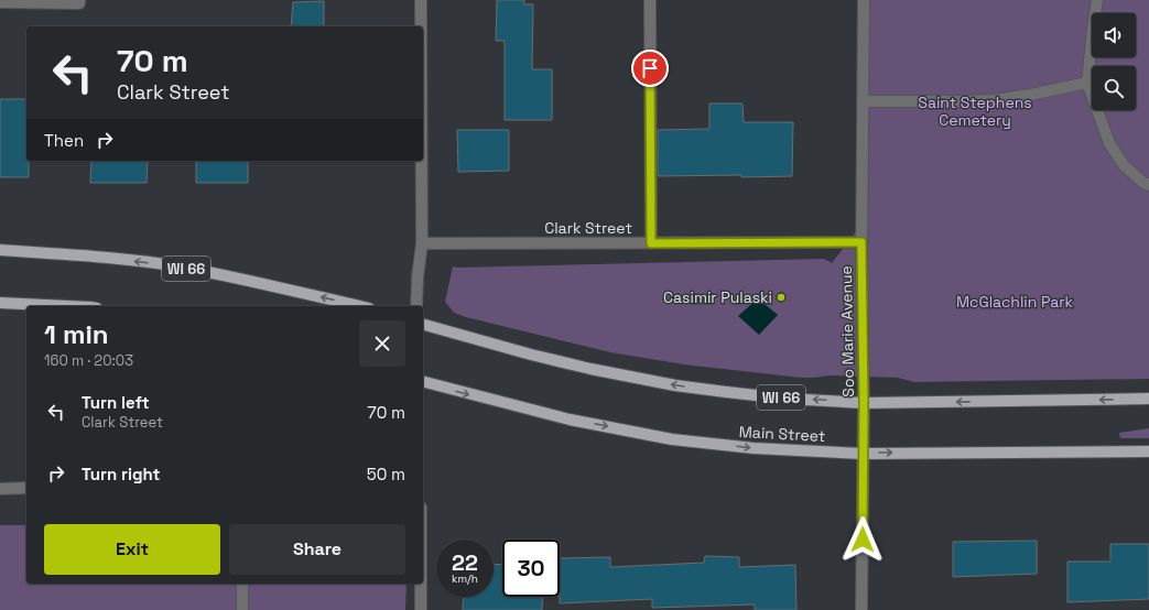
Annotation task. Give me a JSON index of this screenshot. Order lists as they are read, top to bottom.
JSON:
{
  "streets": {
    "main road": ["WI 66", "Main Street"],
    "street": ["Clark Street", "Soo Marie Avenue"]
  },
  "crossings": [
    ["Clark Street", "Soo Marie Avenue"],
    ["WI 66", "Soo Marie Avenue"],
    ["Soo Marie Avenue", "Main Street"]
  ],
  "parks": ["Saint Stephens Cemetery", "McGlachlin Park"],
  "places": ["Casimir Pulaski"],
  "page": {
    "turn": ["70 m", "Clark Street"],
    "then": "Then",
    "heading": ["1 min", "160 m · 20:03"],
    "list": [
      {
        "name": "Turn left",
        "note": "Clark Street",
        "value": "70 m"
      },
      {
        "name": "Turn right",
        "value": "50 m"
      }
    ],
    "buttons": ["Exit", "Share"],
    "speed": "22 km/h",
    "limit": "30"
  }
}
